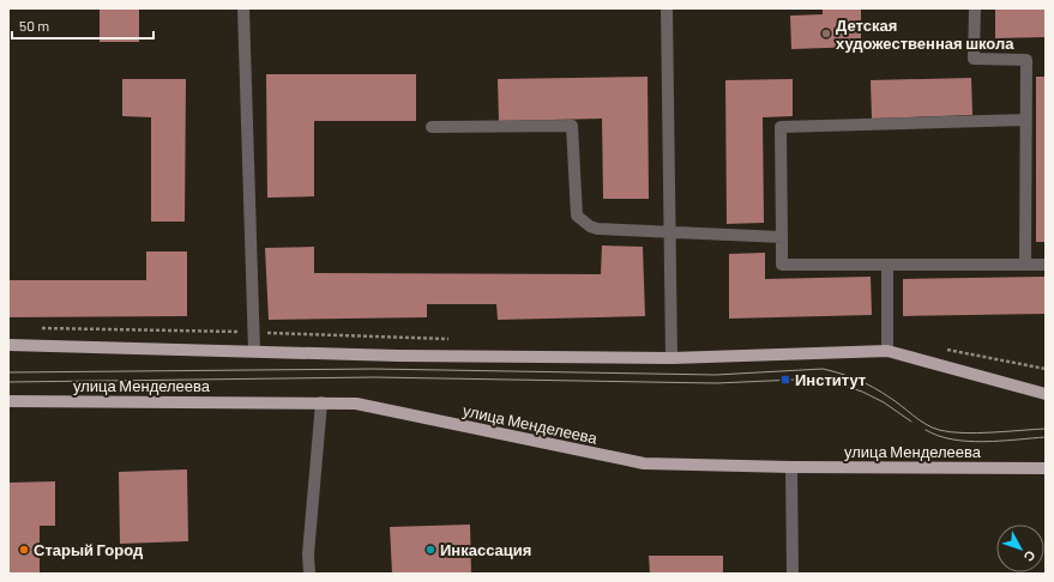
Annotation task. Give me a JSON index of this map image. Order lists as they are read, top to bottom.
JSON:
{
  "streets": {
    "main road": ["улица Менделеева"]
  },
  "places": {
    "other": ["Детская художественная школа", "Старый Город", "Инкассация"],
    "transit": ["Институт"]
  },
  "scale_bar": "50 m",
  "north": "bottom right"
}
